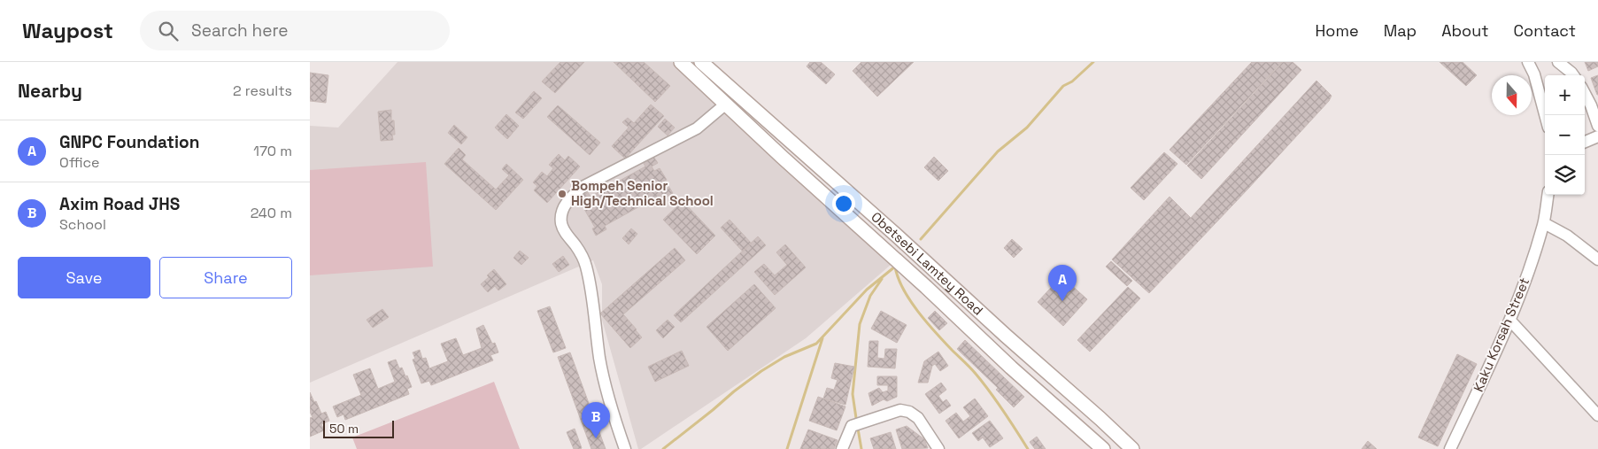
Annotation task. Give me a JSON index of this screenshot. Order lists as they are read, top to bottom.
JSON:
{
  "streets": {
    "main road": ["Obetsebi Lamtey Road"],
    "street": ["Kaku Korsah Street"]
  },
  "places": ["Bompeh Senior High/Technical School"],
  "scale_bar": "50 m",
  "north": "bottom",
  "page": {
    "header": "Waypost",
    "search": "Search here",
    "nav": [
      "Home",
      "Map",
      "About",
      "Contact"
    ],
    "heading": ["Nearby", "2 results"],
    "map_buttons": ["+", "−"],
    "list": [
      {
        "mark": "A",
        "name": "GNPC Foundation",
        "note": "Office",
        "value": "170 m"
      },
      {
        "mark": "B",
        "name": "Axim Road JHS",
        "note": "School",
        "value": "240 m"
      }
    ],
    "buttons": ["Save", "Share"],
    "pins": ["A", "B"],
    "scale": "50 m"
  }
}
